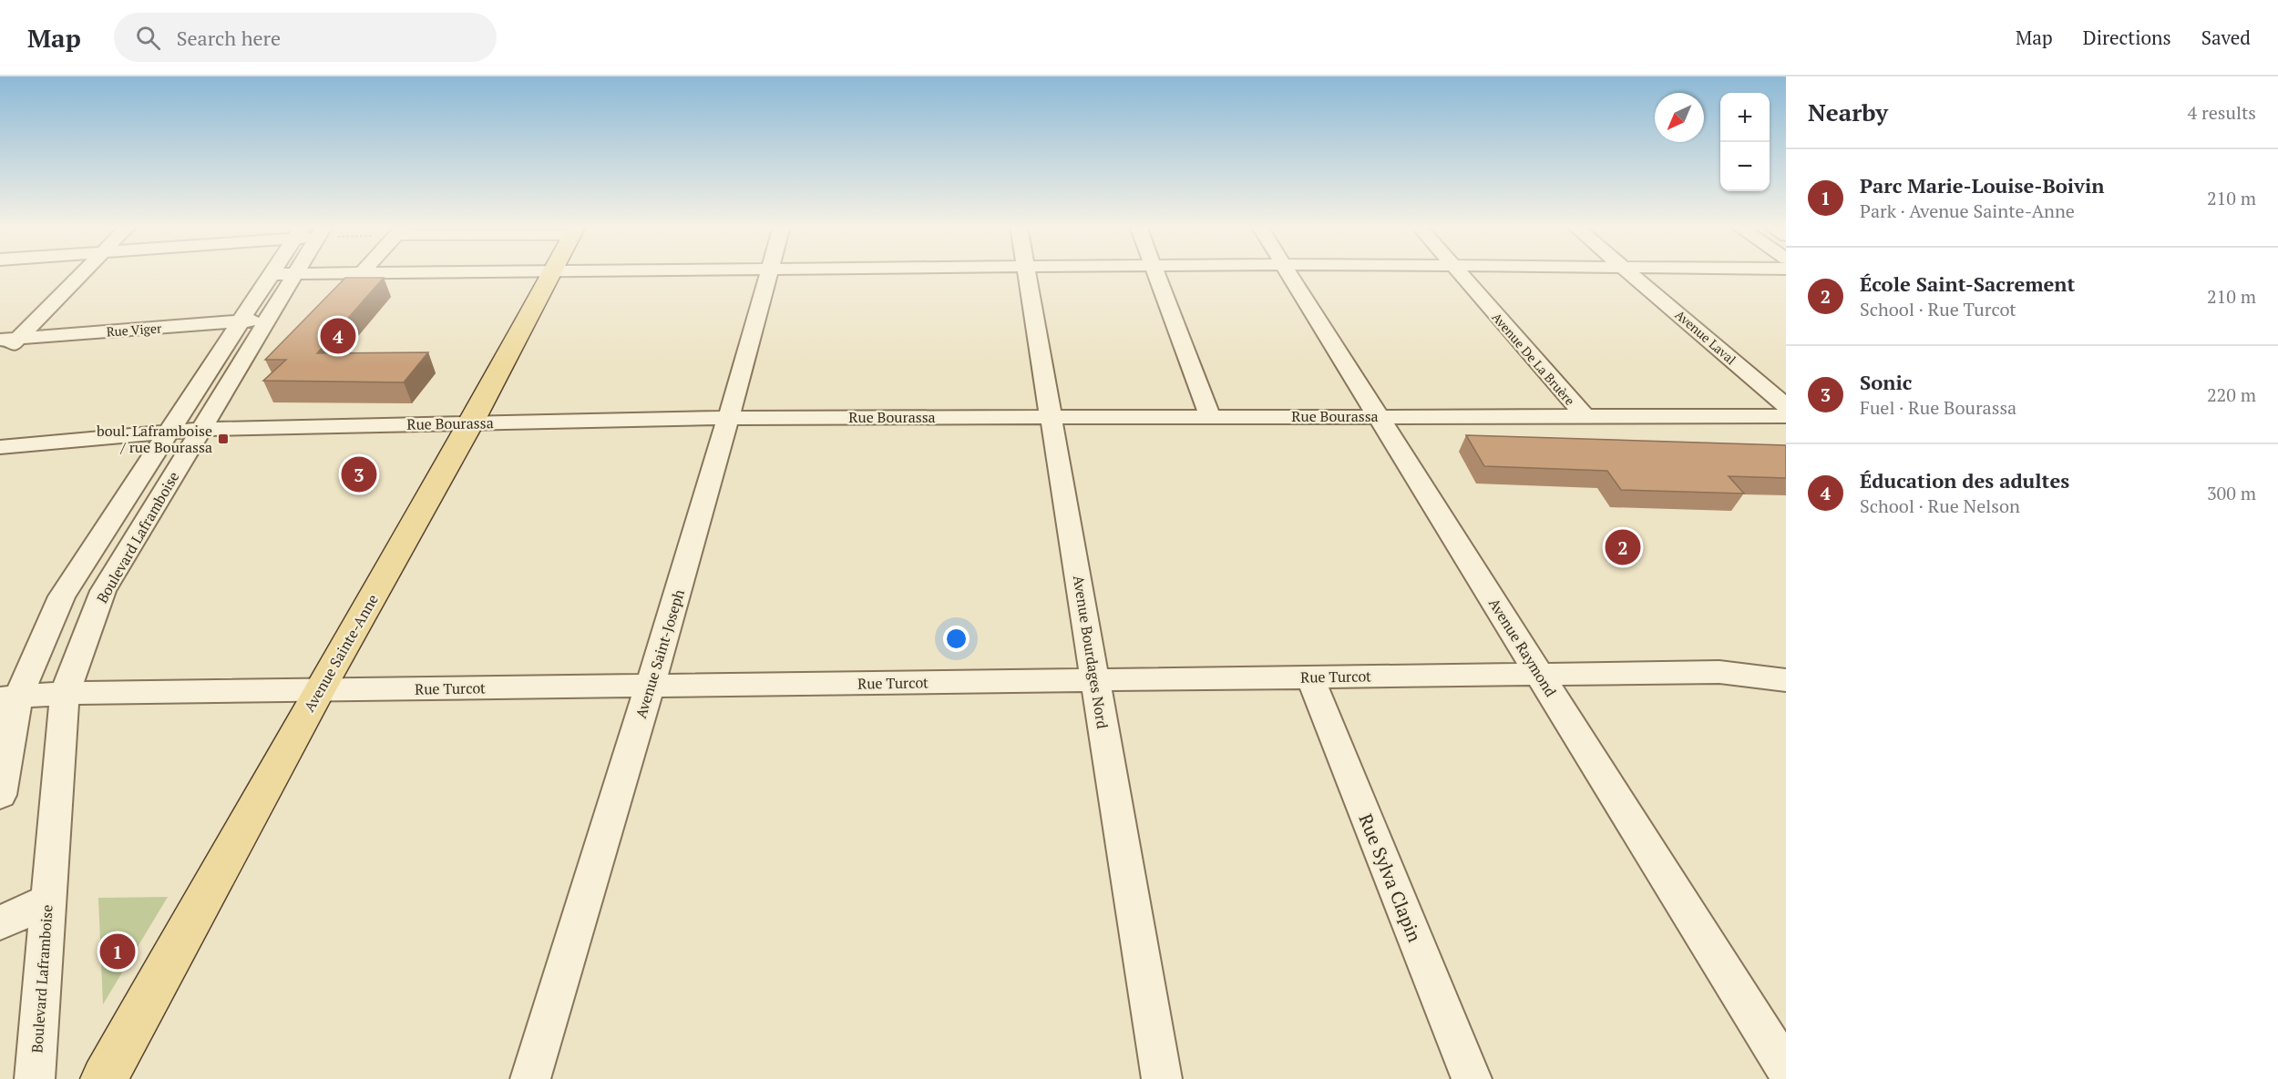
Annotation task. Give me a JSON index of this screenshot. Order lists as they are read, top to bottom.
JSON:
{
  "streets": {
    "main road": ["Avenue Sainte-Anne"],
    "street": [
      "Rue Viger",
      "Avenue Laval",
      "Avenue De La Bruère",
      "Rue Bourassa",
      "Boulevard Laframboise",
      "Avenue Raymond",
      "Avenue Bourdages Nord",
      "Avenue Saint-Joseph",
      "Rue Turcot",
      "Rue Sylva Clapin"
    ]
  },
  "crossings": [
    ["Rue Viger", "Boulevard Laframboise"],
    ["Avenue De La Bruère", "Rue Bourassa"],
    ["Rue Bourassa", "Boulevard Laframboise"],
    ["Rue Bourassa", "Avenue Raymond"],
    ["Rue Bourassa", "Avenue Bourdages Nord"],
    ["Rue Bourassa", "Avenue Sainte-Anne"],
    ["Rue Bourassa", "Avenue Saint-Joseph"],
    ["Boulevard Laframboise", "Rue Turcot"],
    ["Avenue Raymond", "Rue Turcot"],
    ["Avenue Bourdages Nord", "Rue Turcot"],
    ["Avenue Sainte-Anne", "Rue Turcot"],
    ["Avenue Saint-Joseph", "Rue Turcot"],
    ["Rue Turcot", "Rue Sylva Clapin"]
  ],
  "places": {
    "transit": ["boul. Laframboise / rue Bourassa"]
  },
  "north": "bottom left",
  "page": {
    "header": "Map",
    "search": "Search here",
    "nav": ["Map", "Directions", "Saved"],
    "heading": ["Nearby", "4 results"],
    "map_buttons": ["+", "−"],
    "list": [
      {
        "mark": "1",
        "name": "Parc Marie-Louise-Boivin",
        "note": "Park · Avenue Sainte-Anne",
        "value": "210 m"
      },
      {
        "mark": "2",
        "name": "École Saint-Sacrement",
        "note": "School · Rue Turcot",
        "value": "210 m"
      },
      {
        "mark": "3",
        "name": "Sonic",
        "note": "Fuel · Rue Bourassa",
        "value": "220 m"
      },
      {
        "mark": "4",
        "name": "Éducation des adultes",
        "note": "School · Rue Nelson",
        "value": "300 m"
      }
    ],
    "pins": [
      "4",
      "3",
      "2",
      "1"
    ]
  }
}
